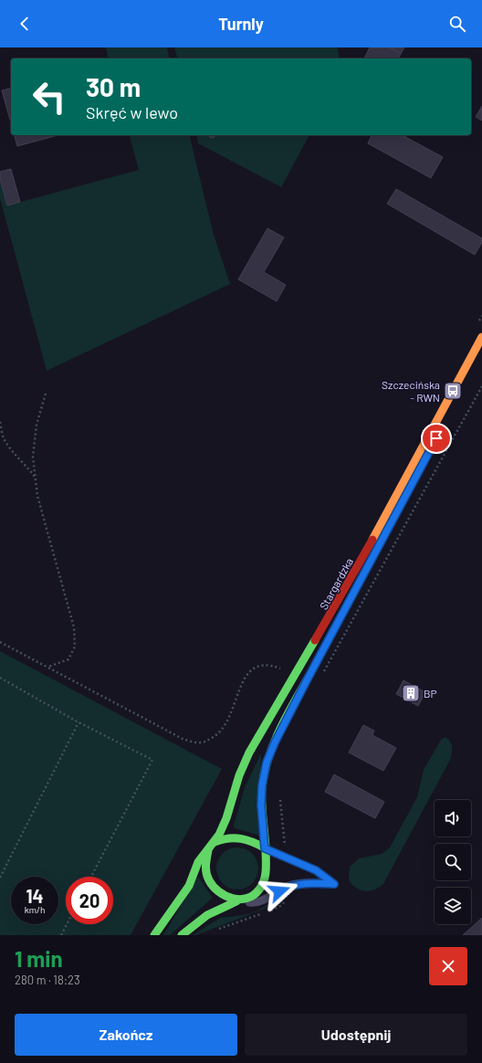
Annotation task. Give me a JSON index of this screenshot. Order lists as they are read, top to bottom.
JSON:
{
  "streets": {
    "main road": ["Stargardzka"]
  },
  "places": {
    "bus stop": ["Szczecińska - RWN"],
    "building": ["BP"]
  },
  "page": {
    "header": "Turnly",
    "turn": ["30 m", "Skręć w lewo"],
    "speed": "14 km/h",
    "limit": "20",
    "heading": ["1 min", "280 m · 18:23"],
    "buttons": ["Zakończ", "Udostępnij"]
  }
}
